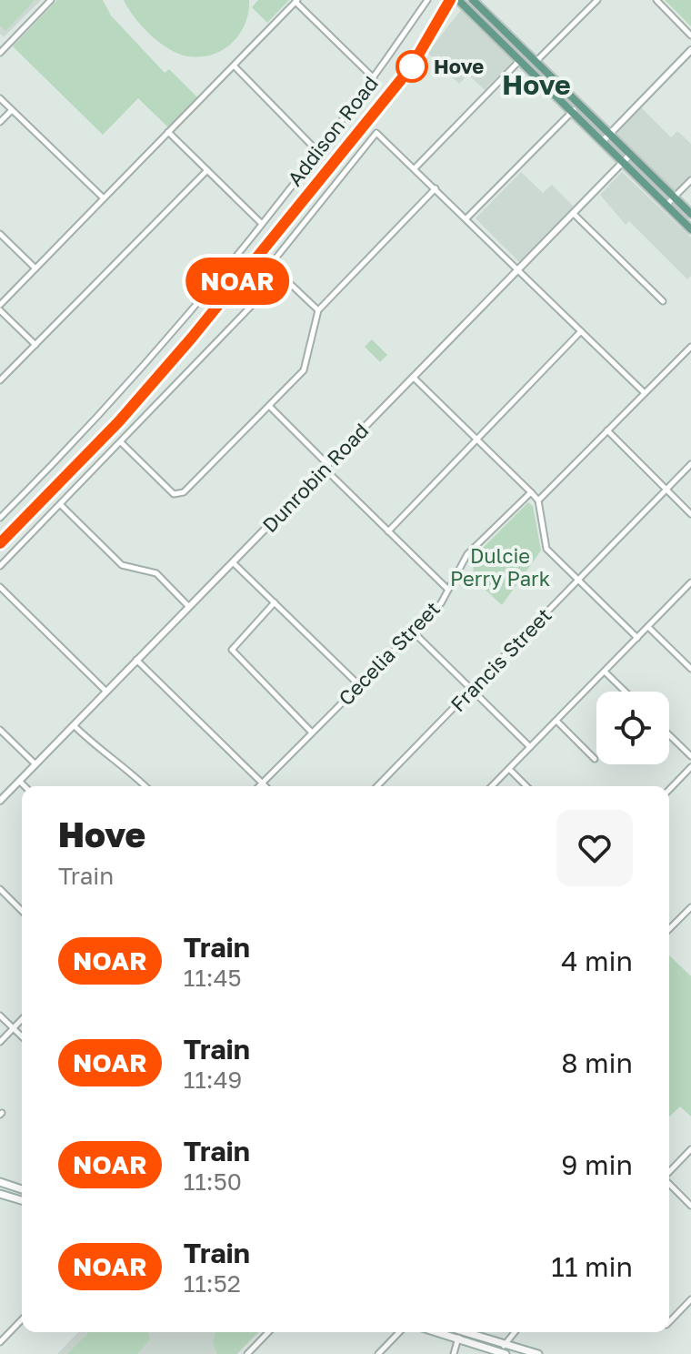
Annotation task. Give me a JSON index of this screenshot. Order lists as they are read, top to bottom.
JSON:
{
  "streets": {
    "street": [
      "Addison Road",
      "Dunrobin Road",
      "Cecelia Street",
      "Francis Street"
    ]
  },
  "districts": ["Hove"],
  "parks": ["Dulcie Perry Park"],
  "places": ["Hove"],
  "page": {
    "on_map": "NOAR",
    "heading": ["Hove", "Train"],
    "list": [
      {
        "mark": "NOAR",
        "name": "Train",
        "note": "11:45",
        "value": "4 min"
      },
      {
        "mark": "NOAR",
        "name": "Train",
        "note": "11:49",
        "value": "8 min"
      },
      {
        "mark": "NOAR",
        "name": "Train",
        "note": "11:50",
        "value": "9 min"
      },
      {
        "mark": "NOAR",
        "name": "Train",
        "note": "11:52",
        "value": "11 min"
      }
    ]
  }
}
